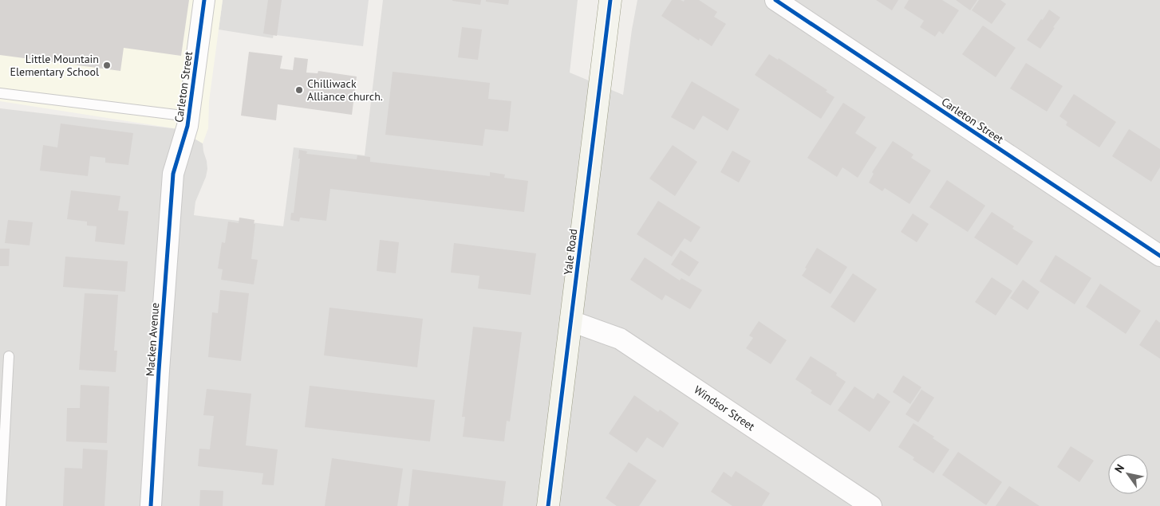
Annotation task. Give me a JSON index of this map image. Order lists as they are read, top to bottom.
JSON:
{
  "streets": {
    "main road": ["Yale Road"],
    "street": ["Carleton Street", "Macken Avenue", "Windsor Street"]
  },
  "crossings": [
    ["Carleton Street", "Macken Avenue"],
    ["Yale Road", "Windsor Street"]
  ],
  "places": ["Little Mountain Elementary School", "Chilliwack Alliance church."],
  "north": "top left"
}
